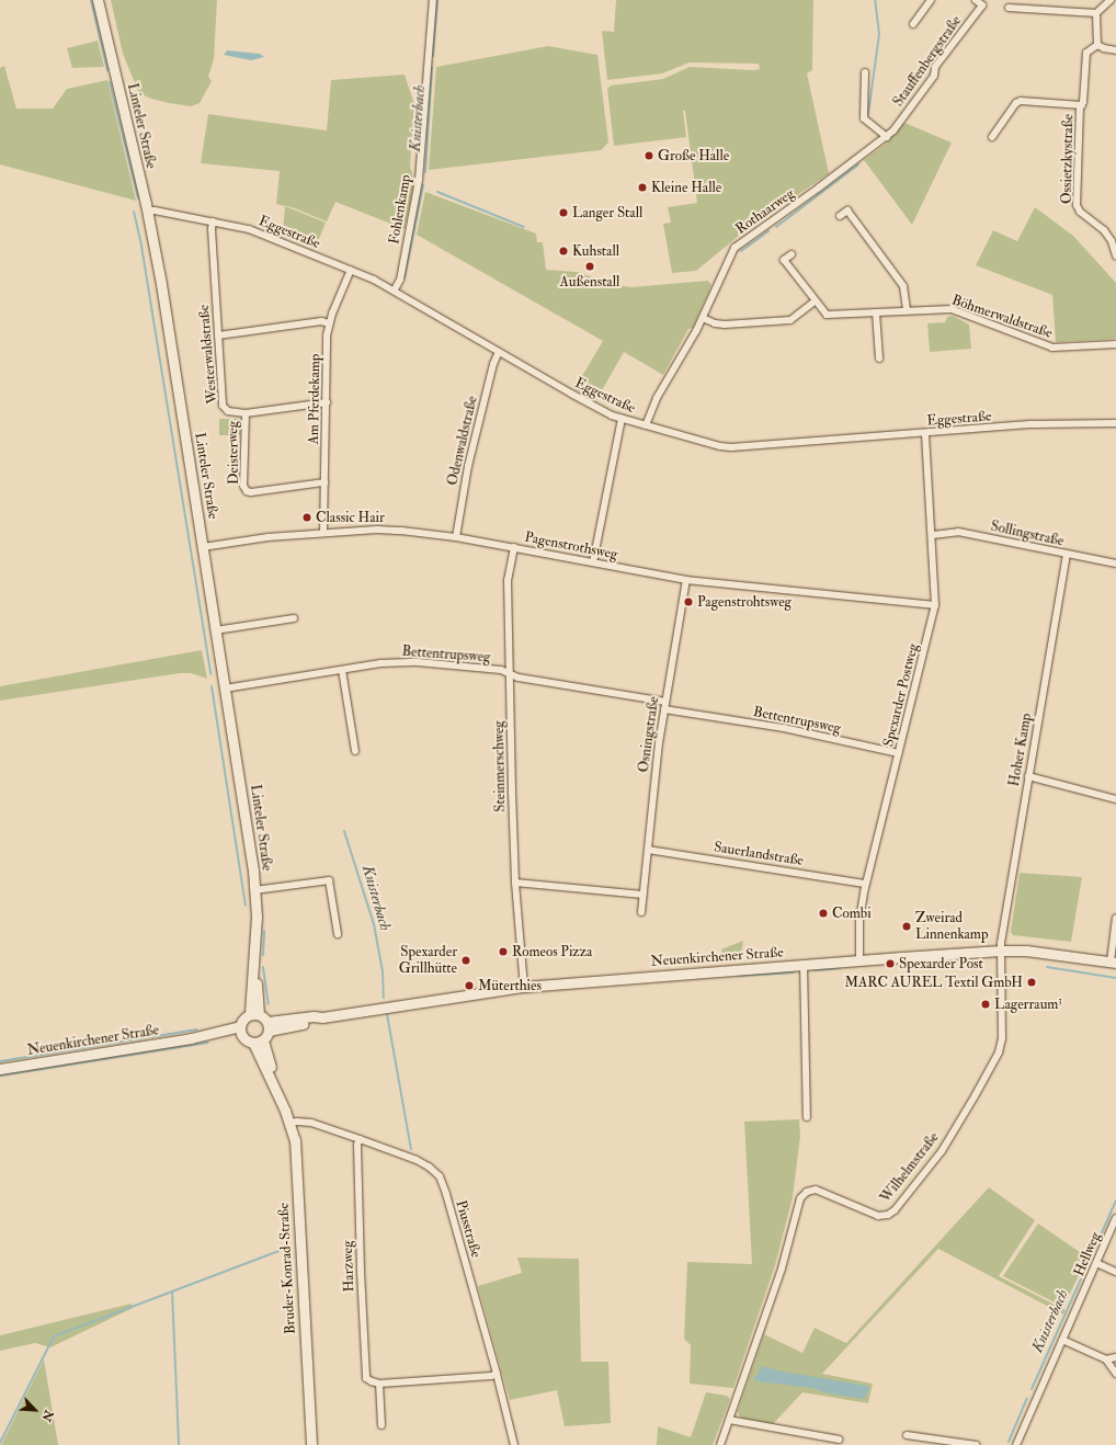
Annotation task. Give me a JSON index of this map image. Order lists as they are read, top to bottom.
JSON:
{
  "streets": {
    "street": [
      "Stauffenbergstraße",
      "Linteler Straße",
      "Ossietzkystraße",
      "Fohlenkamp",
      "Rothaarweg",
      "Eggestraße",
      "Böhmerwaldstraße",
      "Westerwaldstraße",
      "Am Pferdekamp",
      "Odenwaldstraße",
      "Deisterweg",
      "Sollingstraße",
      "Pagenstrothsweg",
      "Bettentrupsweg",
      "Spexarder Postweg",
      "Osningstraße",
      "Hoher Kamp",
      "Steinmerschweg",
      "Sauerlandstraße",
      "Neuenkirchener Straße",
      "Wilhelmstraße",
      "Piusstraße",
      "Hellweg",
      "Harzweg",
      "Bruder-Konrad-Straße"
    ]
  },
  "crossings": [
    ["Stauffenbergstraße", "Rothaarweg"],
    ["Linteler Straße", "Eggestraße"],
    ["Linteler Straße", "Pagenstrothsweg"],
    ["Linteler Straße", "Bettentrupsweg"],
    ["Linteler Straße", "Neuenkirchener Straße"],
    ["Linteler Straße", "Bruder-Konrad-Straße"],
    ["Fohlenkamp", "Eggestraße"],
    ["Rothaarweg", "Eggestraße"],
    ["Eggestraße", "Westerwaldstraße"],
    ["Eggestraße", "Am Pferdekamp"],
    ["Eggestraße", "Odenwaldstraße"],
    ["Eggestraße", "Spexarder Postweg"],
    ["Westerwaldstraße", "Am Pferdekamp"],
    ["Westerwaldstraße", "Deisterweg"],
    ["Am Pferdekamp", "Deisterweg"],
    ["Am Pferdekamp", "Pagenstrothsweg"],
    ["Odenwaldstraße", "Pagenstrothsweg"],
    ["Sollingstraße", "Spexarder Postweg"],
    ["Sollingstraße", "Hoher Kamp"],
    ["Pagenstrothsweg", "Spexarder Postweg"],
    ["Pagenstrothsweg", "Osningstraße"],
    ["Pagenstrothsweg", "Steinmerschweg"],
    ["Bettentrupsweg", "Spexarder Postweg"],
    ["Bettentrupsweg", "Osningstraße"],
    ["Bettentrupsweg", "Steinmerschweg"],
    ["Spexarder Postweg", "Sauerlandstraße"],
    ["Spexarder Postweg", "Neuenkirchener Straße"],
    ["Osningstraße", "Sauerlandstraße"],
    ["Hoher Kamp", "Neuenkirchener Straße"],
    ["Hoher Kamp", "Wilhelmstraße"],
    ["Steinmerschweg", "Neuenkirchener Straße"],
    ["Neuenkirchener Straße", "Wilhelmstraße"],
    ["Neuenkirchener Straße", "Bruder-Konrad-Straße"],
    ["Piusstraße", "Harzweg"],
    ["Piusstraße", "Bruder-Konrad-Straße"]
  ],
  "water": ["Knisterbach"],
  "places": [
    "Große Halle",
    "Kleine Halle",
    "Langer Stall",
    "Kuhstall",
    "Außenstall",
    "Classic Hair",
    "Pagenstrohtsweg",
    "Combi",
    "Zweirad Linnenkamp",
    "Romeos Pizza",
    "Spexarder Grillhütte",
    "Spexarder Post",
    "MARC AUREL Textil GmbH",
    "Müterthies",
    "Lagerraum³"
  ],
  "north": "bottom right"
}
